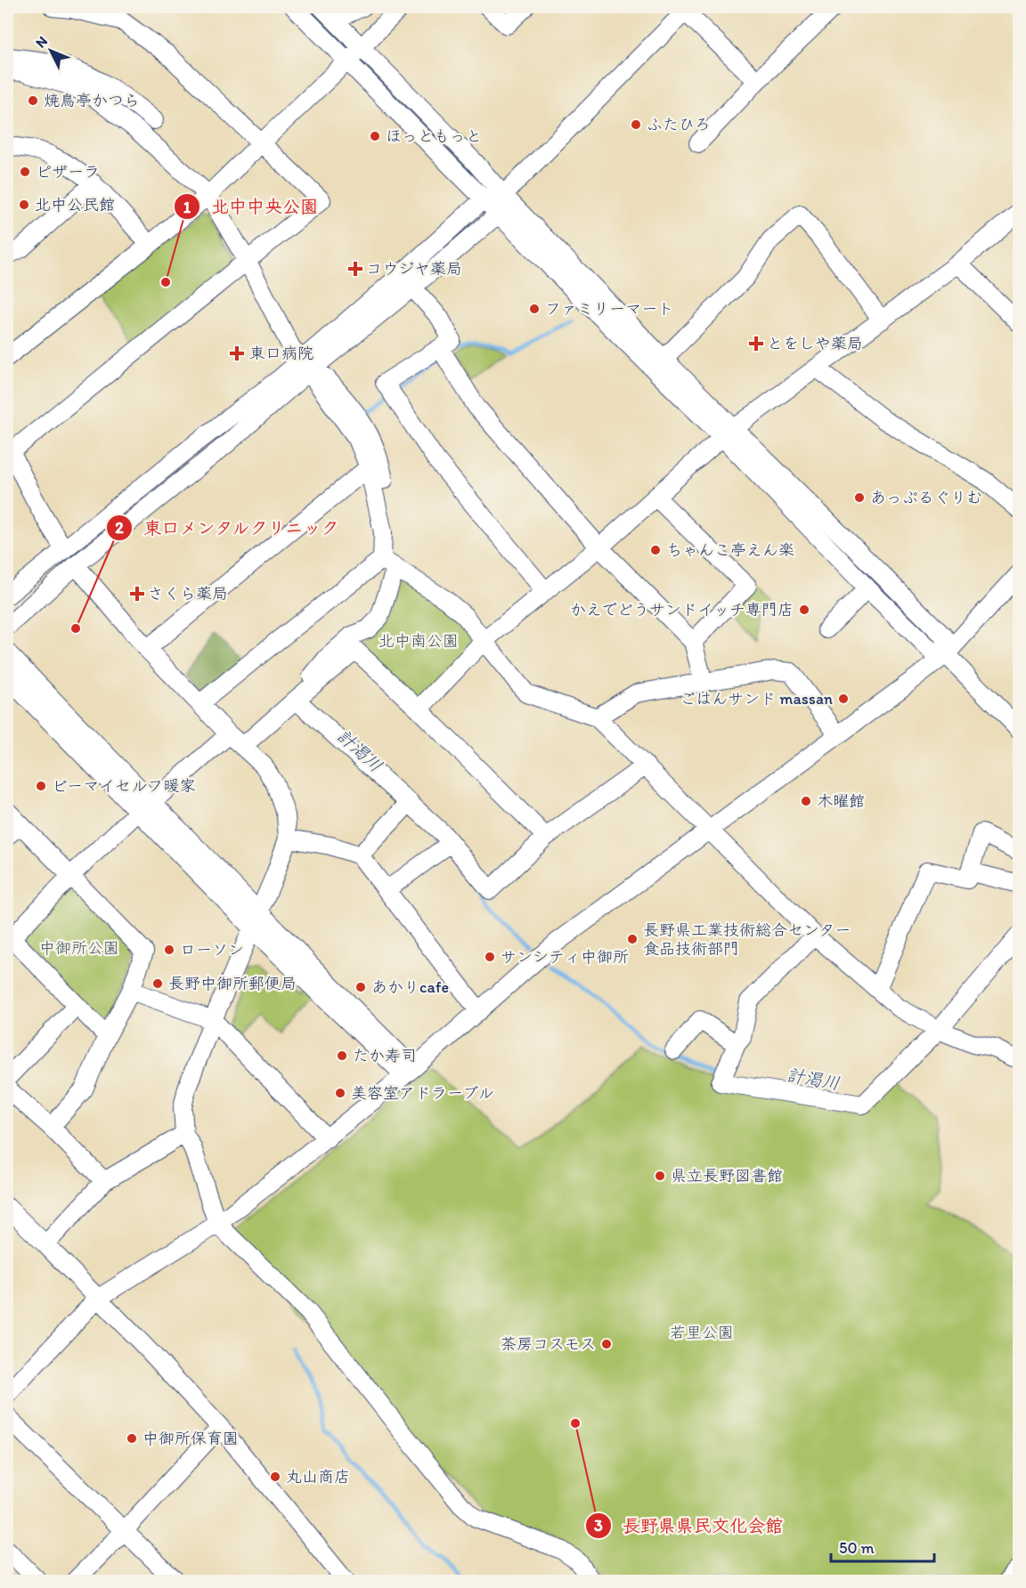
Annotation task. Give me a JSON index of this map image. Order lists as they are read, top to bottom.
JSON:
{
  "water": ["計渇川"],
  "parks": ["北中南公園", "中御所公園", "若里公園"],
  "places": {
    "other": [
      "焼鳥亭かつら",
      "ふたひろ",
      "ほっともっと",
      "ピザーラ",
      "北中公民館",
      "北中中央公園",
      "ファミリーマート",
      "あっぷるぐりむ",
      "ちゃんこ亭えん楽",
      "かえでどうサンドイッチ専門店",
      "東口メンタルクリニック",
      "ごはんサンド massan",
      "ビーマイセルフ暖家",
      "木曜館",
      "長野県工業技術総合センター 食品技術部門",
      "ローソン",
      "サンシティ中御所",
      "長野中御所郵便局",
      "あかりcafe",
      "たか寿司",
      "美容室アドラーブル",
      "県立長野図書館",
      "茶房コスモス",
      "長野県県民文化会館",
      "中御所保育園",
      "丸山商店"
    ],
    "health": [
      "コウジヤ薬局",
      "とをしや薬局",
      "東口病院",
      "さくら薬局"
    ]
  },
  "scale_bar": "50 m",
  "north": "top left"
}
